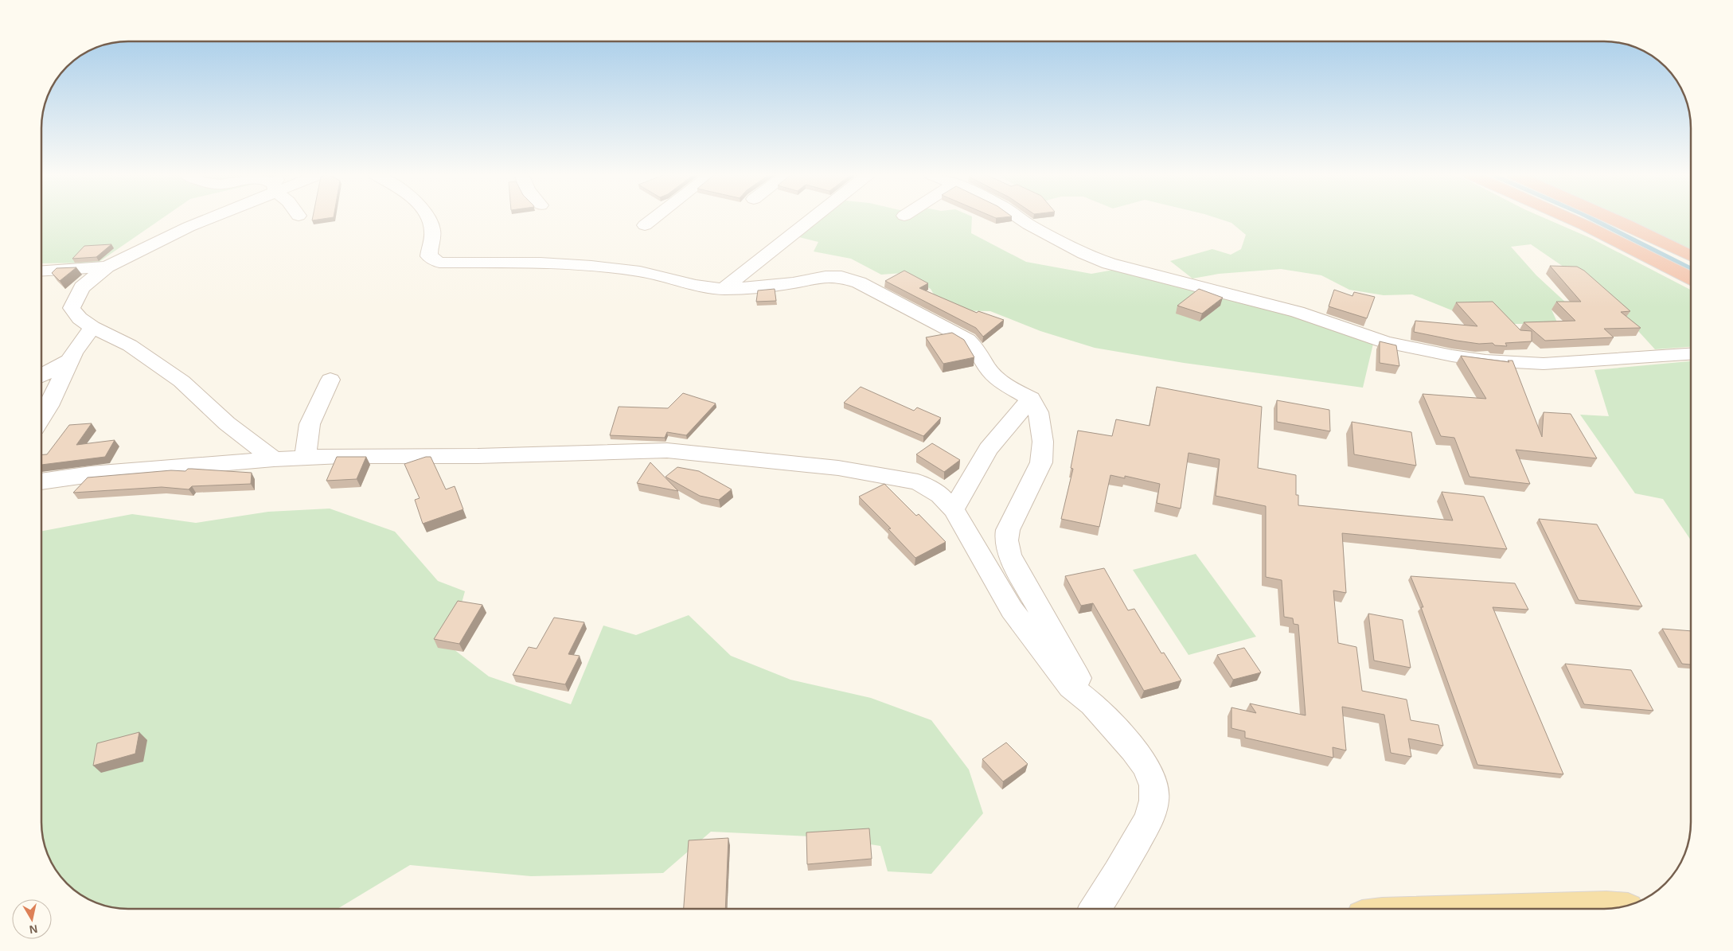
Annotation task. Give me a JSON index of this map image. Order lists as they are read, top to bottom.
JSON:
{
  "north": "bottom"
}
